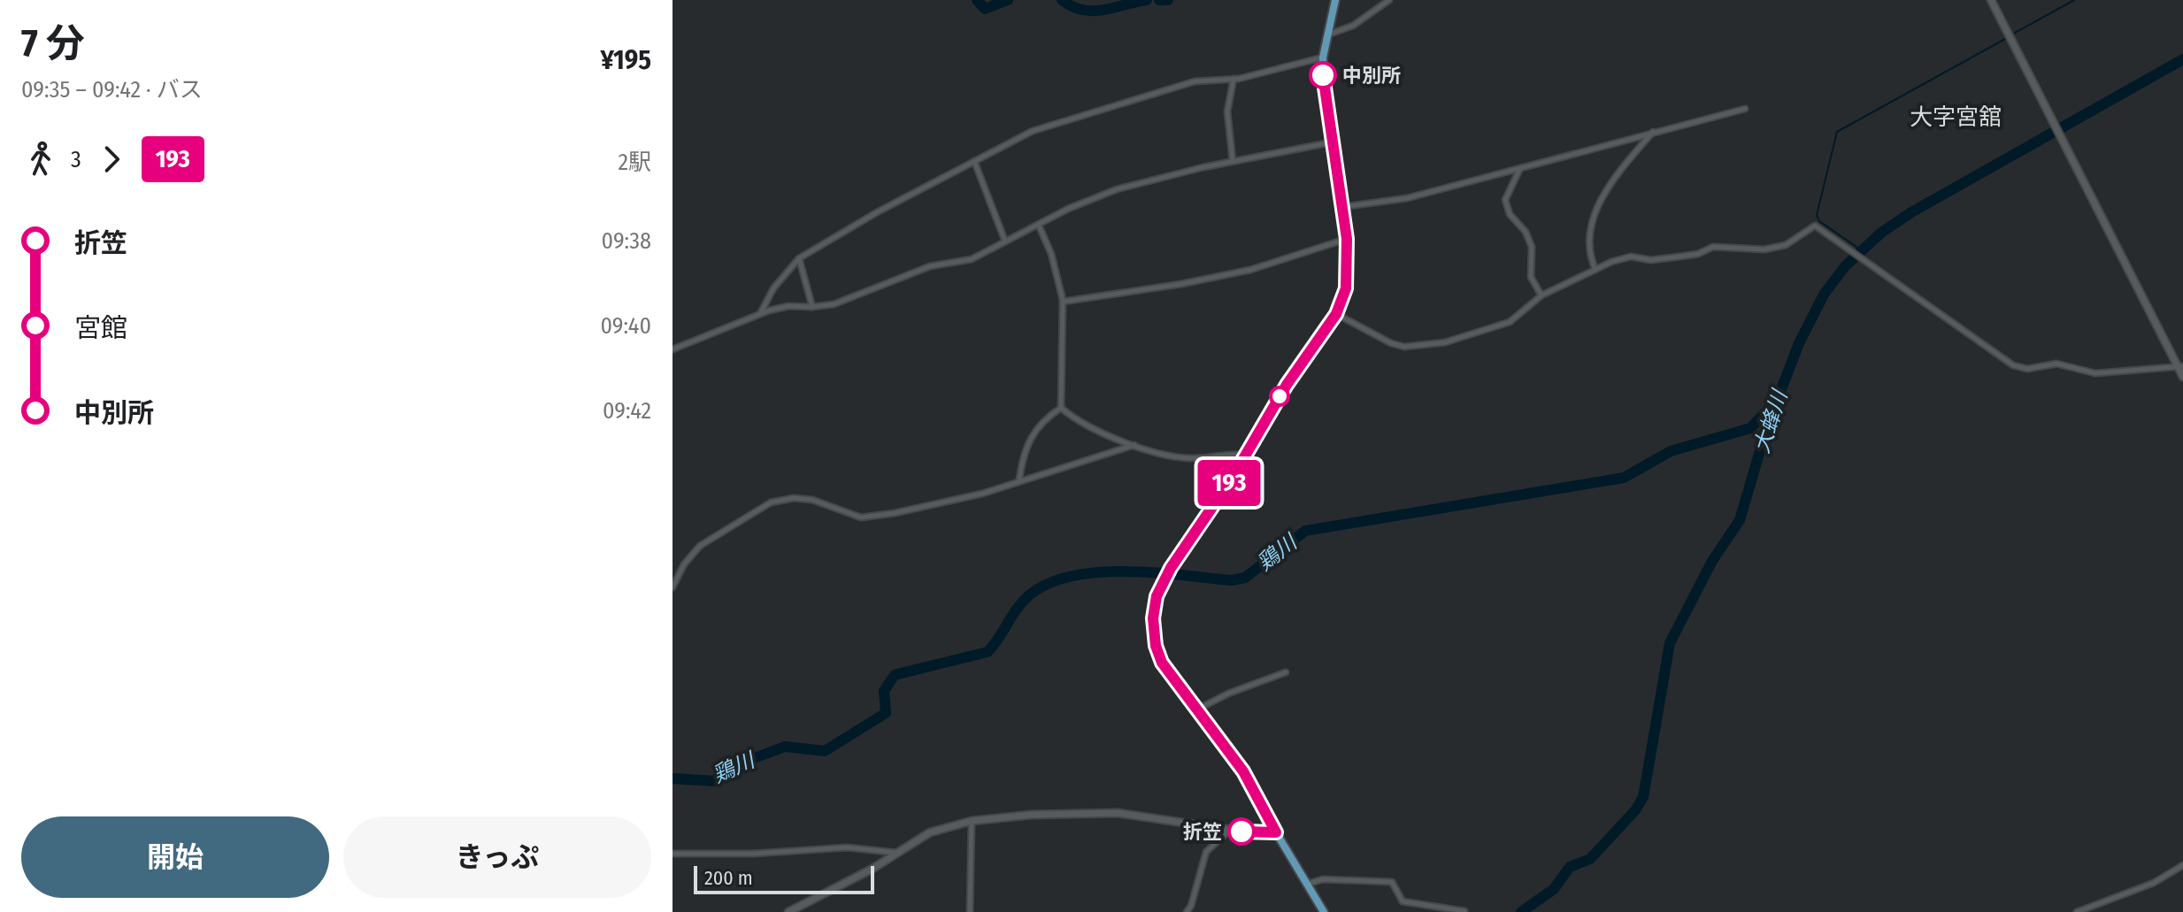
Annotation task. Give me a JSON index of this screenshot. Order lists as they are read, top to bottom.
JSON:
{
  "districts": ["大字宮舘"],
  "water": ["大蜂川", "鶏川"],
  "places": ["中別所", "折笠"],
  "lines": ["bus line 193"],
  "scale_bar": "200 m",
  "page": {
    "heading": ["7 分", "09:35 – 09:42 · バス", "¥195"],
    "on_map": "193",
    "legs": ["3", "193", "2駅"],
    "list": [
      {
        "name": "折笠",
        "value": "09:38"
      },
      {
        "name": "宮館",
        "value": "09:40"
      },
      {
        "name": "中別所",
        "value": "09:42"
      }
    ],
    "buttons": ["開始", "きっぷ"],
    "scale": "200 m"
  }
}
